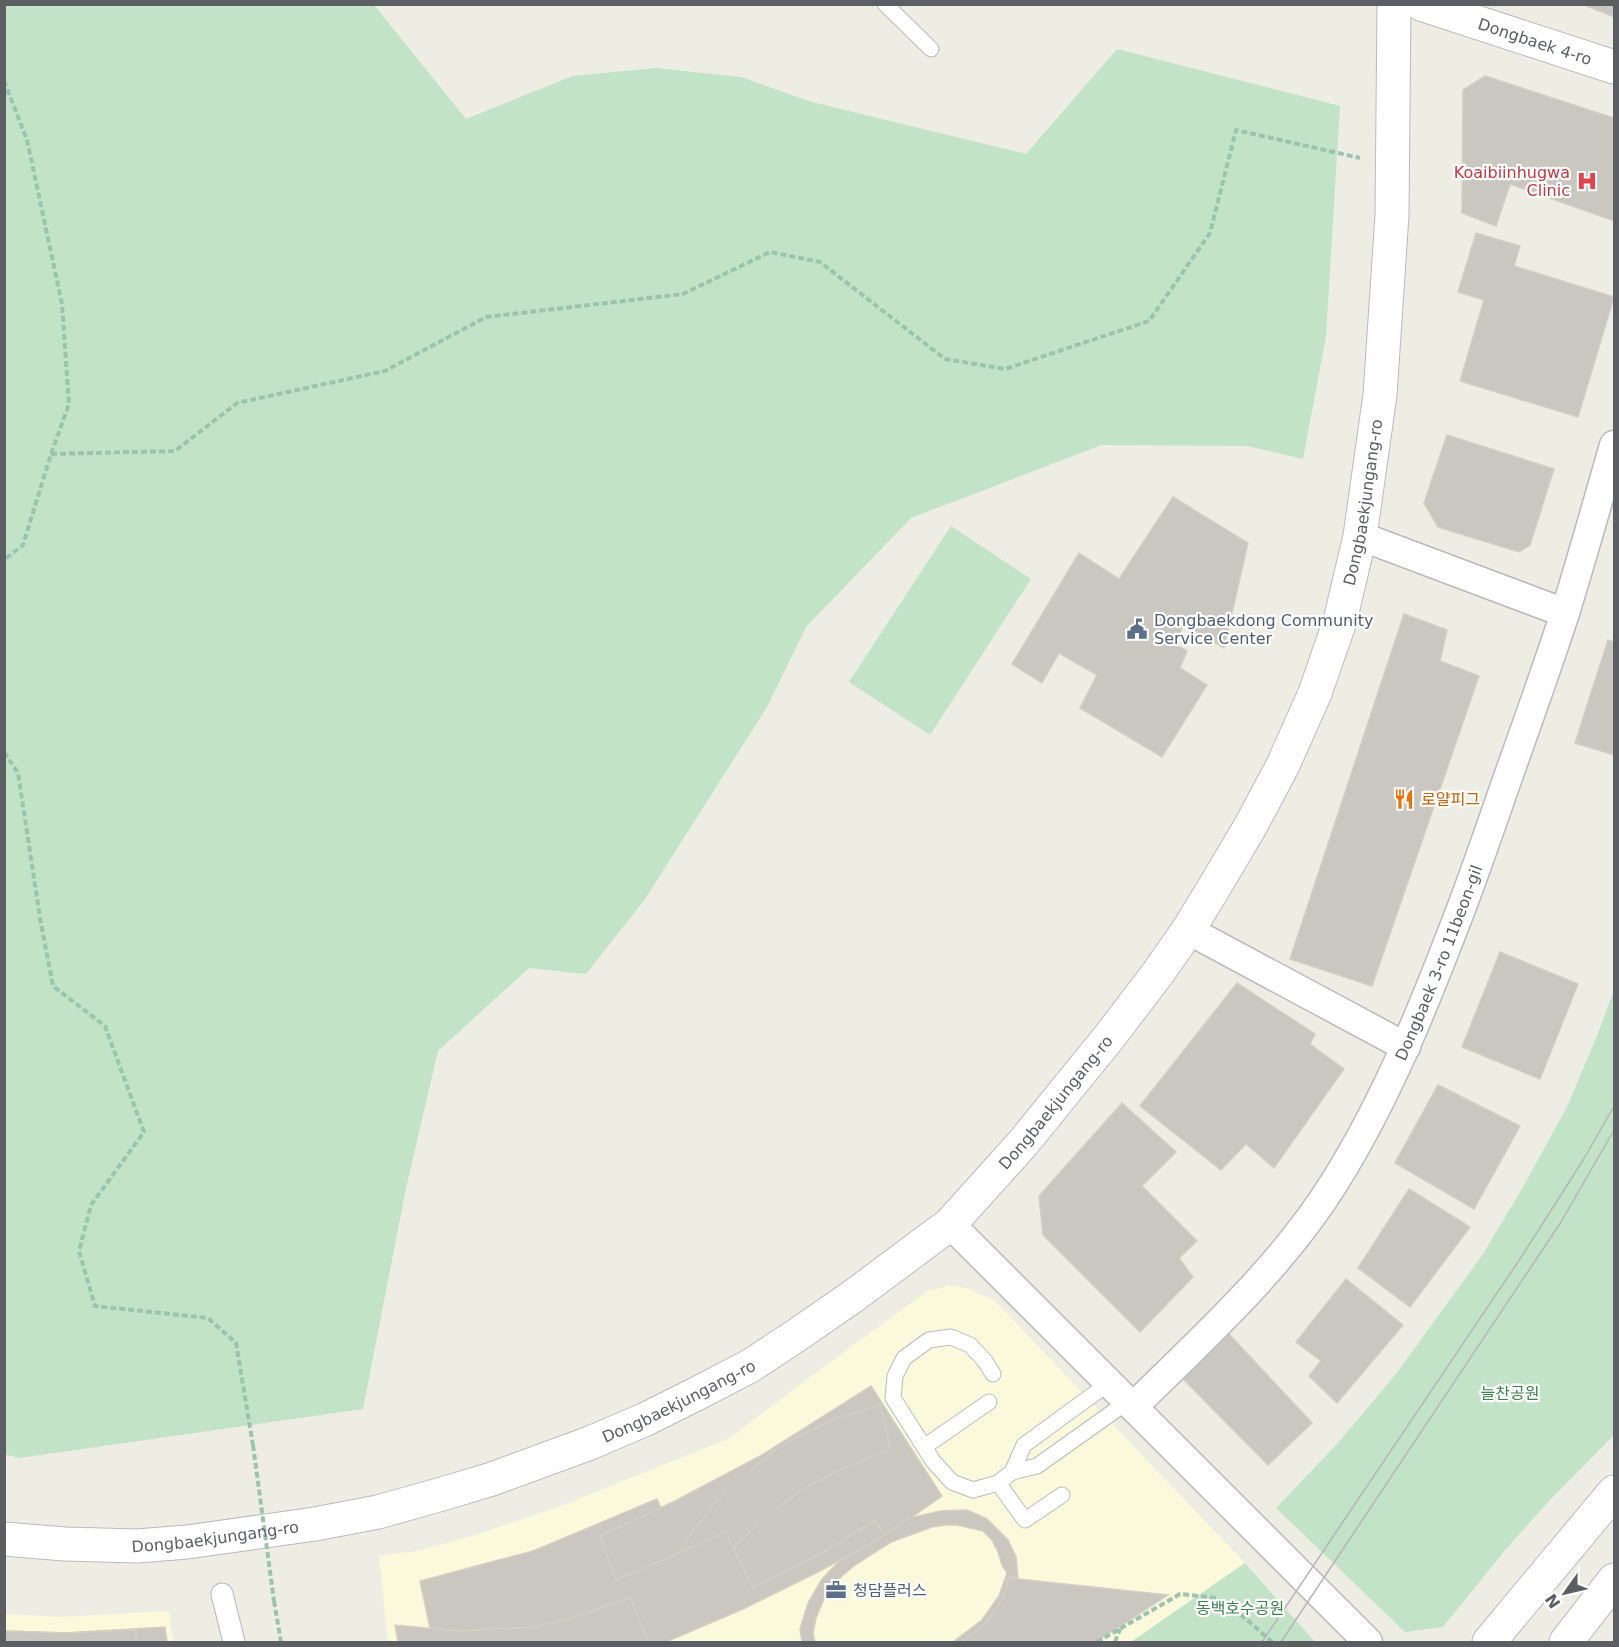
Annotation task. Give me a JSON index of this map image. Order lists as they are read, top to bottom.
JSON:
{
  "streets": {
    "street": ["Dongbaek 4-ro", "Dongbaekjungang-ro", "Dongbaek 3-ro 11beon-gil"]
  },
  "parks": ["늘찬공원", "동백호수공원"],
  "places": {
    "hospital": ["Koaibiinhugwa Clinic"],
    "public building": ["Dongbaekdong Community Service Center"],
    "restaurant": ["로얄피그"],
    "office": ["청담플러스"]
  },
  "north": "bottom left"
}
